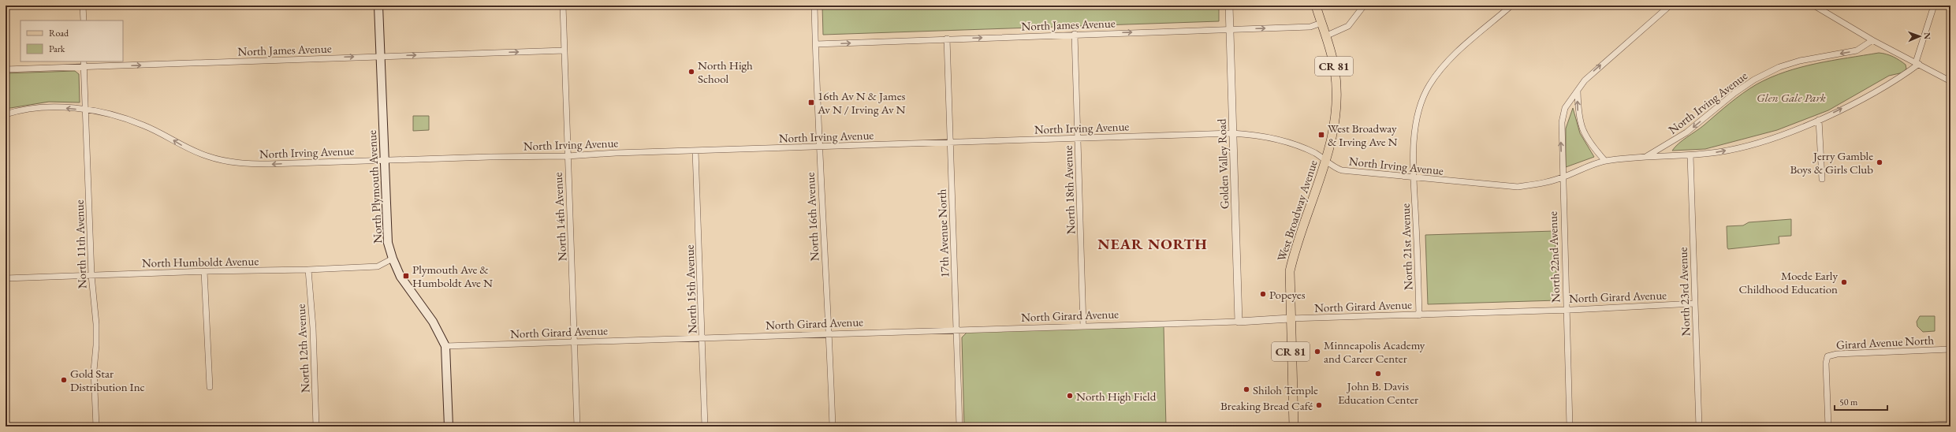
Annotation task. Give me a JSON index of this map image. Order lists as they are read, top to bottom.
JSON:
{
  "streets": {
    "main road": ["CR 81", "North Plymouth Avenue", "West Broadway Avenue"],
    "street": [
      "North James Avenue",
      "North Irving Avenue",
      "Golden Valley Road",
      "North 18th Avenue",
      "North 14th Avenue",
      "North 16th Avenue",
      "17th Avenue North",
      "North 11th Avenue",
      "North 21st Avenue",
      "North 22nd Avenue",
      "North Humboldt Avenue",
      "North 15th Avenue",
      "North 23rd Avenue",
      "North Girard Avenue",
      "Girard Avenue North",
      "North 12th Avenue"
    ]
  },
  "crossings": [
    ["North James Avenue", "Golden Valley Road"],
    ["North James Avenue", "North Plymouth Avenue"],
    ["North James Avenue", "North 18th Avenue"],
    ["North James Avenue", "West Broadway Avenue"],
    ["North James Avenue", "North 14th Avenue"],
    ["North James Avenue", "North 16th Avenue"],
    ["North James Avenue", "17th Avenue North"],
    ["North James Avenue", "North 11th Avenue"],
    ["North Irving Avenue", "Golden Valley Road"],
    ["North Irving Avenue", "North Plymouth Avenue"],
    ["North Irving Avenue", "North 18th Avenue"],
    ["North Irving Avenue", "West Broadway Avenue"],
    ["North Irving Avenue", "North 14th Avenue"],
    ["North Irving Avenue", "North 16th Avenue"],
    ["North Irving Avenue", "17th Avenue North"],
    ["North Irving Avenue", "North 11th Avenue"],
    ["North Irving Avenue", "North 21st Avenue"],
    ["North Irving Avenue", "North 22nd Avenue"],
    ["North Irving Avenue", "North 15th Avenue"],
    ["North Irving Avenue", "North 23rd Avenue"],
    ["Golden Valley Road", "North Girard Avenue"],
    ["North Plymouth Avenue", "North Humboldt Avenue"],
    ["North Plymouth Avenue", "North Girard Avenue"],
    ["North 18th Avenue", "North Girard Avenue"],
    ["West Broadway Avenue", "North Girard Avenue"],
    ["North 14th Avenue", "North Girard Avenue"],
    ["North 16th Avenue", "North Girard Avenue"],
    ["17th Avenue North", "North Girard Avenue"],
    ["North 11th Avenue", "North Humboldt Avenue"],
    ["North 21st Avenue", "North Girard Avenue"],
    ["North 22nd Avenue", "North Girard Avenue"],
    ["North Humboldt Avenue", "North 12th Avenue"],
    ["North 15th Avenue", "North Girard Avenue"],
    ["North 23rd Avenue", "North Girard Avenue"]
  ],
  "one_way": ["North James Avenue", "North 22nd Avenue"],
  "districts": ["NEAR NORTH"],
  "parks": ["Glen Gale Park"],
  "places": {
    "other": [
      "North High School",
      "Jerry Gamble Boys & Girls Club",
      "Moede Early Childhood Education",
      "Popeyes",
      "Minneapolis Academy and Career Center",
      "John B. Davis Education Center",
      "Gold Star Distribution Inc",
      "Shiloh Temple",
      "North High Field",
      "Breaking Bread Café"
    ],
    "transit": ["16th Av N & James Av N / Irving Av N", "West Broadway & Irving Ave N", "Plymouth Ave & Humboldt Ave N"]
  },
  "legend": ["Road", "Park"],
  "scale_bar": "50 m",
  "north": "right"
}
